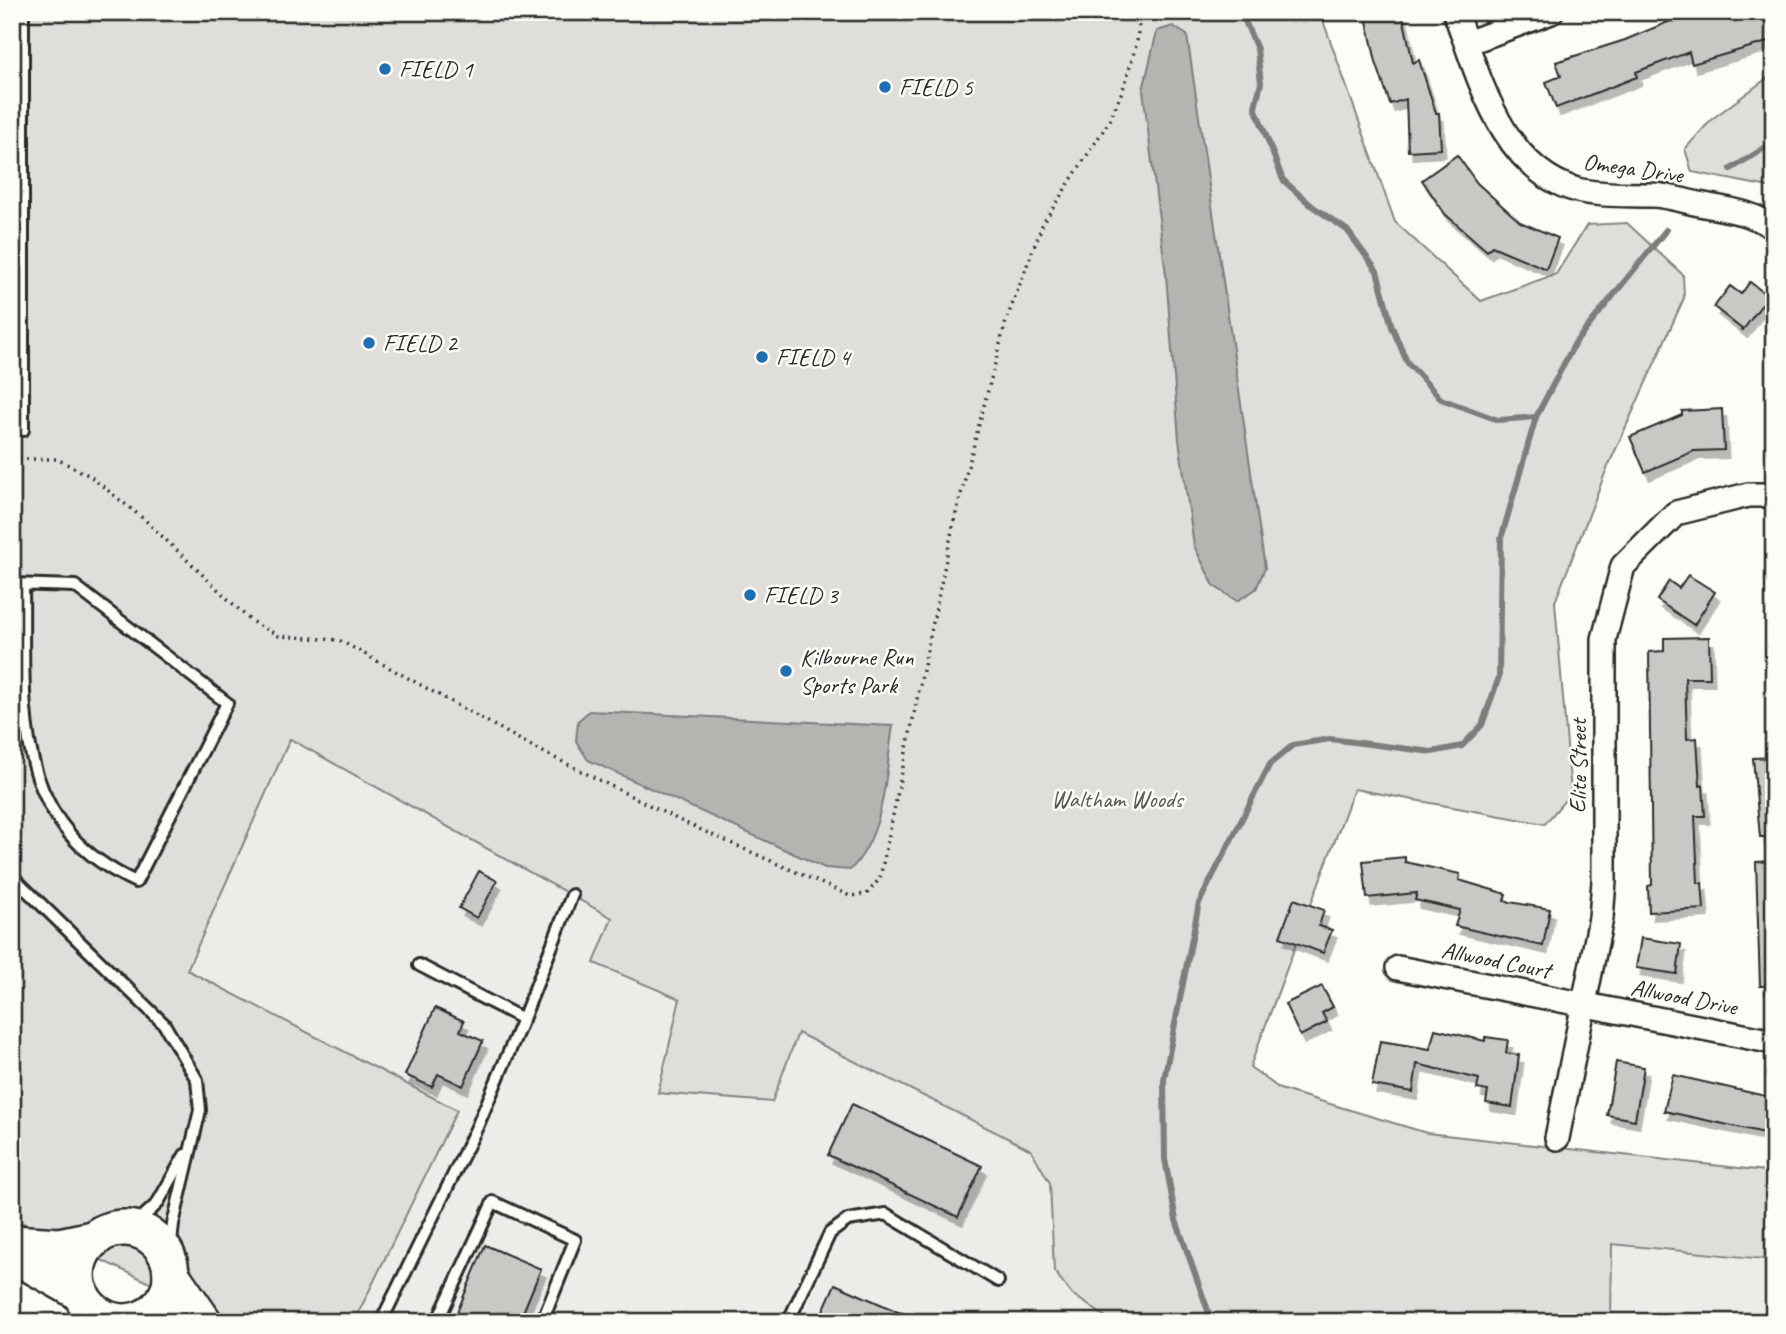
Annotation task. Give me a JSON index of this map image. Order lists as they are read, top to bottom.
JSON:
{
  "streets": {
    "street": [
      "Omega Drive",
      "Elite Street",
      "Allwood Court",
      "Allwood Drive"
    ]
  },
  "crossings": [
    ["Elite Street", "Allwood Court"],
    ["Elite Street", "Allwood Drive"],
    ["Allwood Court", "Allwood Drive"]
  ],
  "parks": ["Waltham Woods"],
  "places": [
    "FIELD 1",
    "FIELD 5",
    "FIELD 2",
    "FIELD 4",
    "FIELD 3",
    "Kilbourne Run Sports Park"
  ]
}
